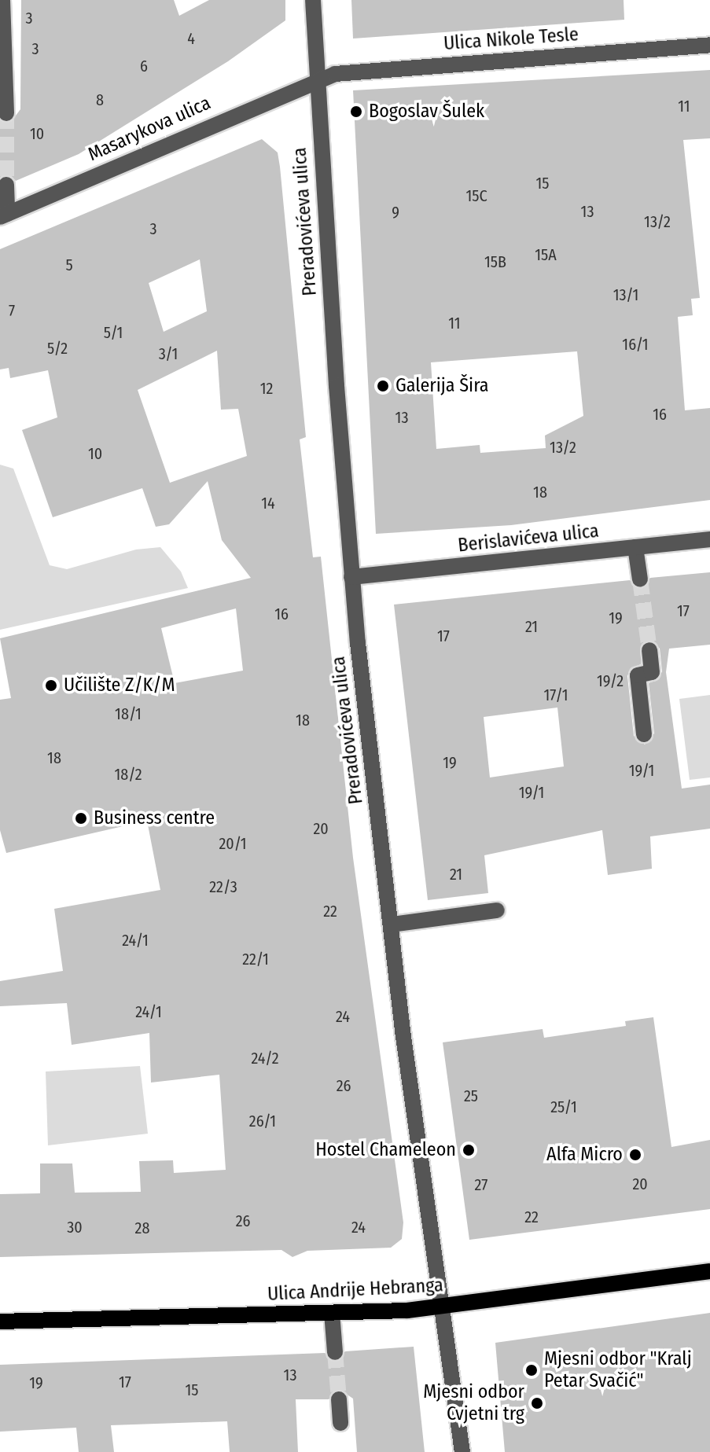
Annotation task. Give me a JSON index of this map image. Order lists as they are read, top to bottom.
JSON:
{
  "streets": {
    "main road": ["Ulica Andrije Hebranga"],
    "street": [
      "Ulica Nikole Tesle",
      "Masarykova ulica",
      "Preradovićeva ulica",
      "Berislavićeva ulica"
    ]
  },
  "crossings": [
    ["Ulica Nikole Tesle", "Masarykova ulica"],
    ["Ulica Nikole Tesle", "Preradovićeva ulica"],
    ["Masarykova ulica", "Preradovićeva ulica"],
    ["Preradovićeva ulica", "Berislavićeva ulica"],
    ["Preradovićeva ulica", "Ulica Andrije Hebranga"]
  ],
  "places": [
    "Bogoslav Šulek",
    "Galerija Šira",
    "Učilište Z/K/M",
    "Business centre",
    "Hostel Chameleon",
    "Alfa Micro",
    "Mjesni odbor \"Kralj Petar Svačić\"",
    "Mjesni odbor Cvjetni trg"
  ],
  "house_numbers": [
    "3",
    "4",
    "3",
    "6",
    "8",
    "11",
    "10",
    "15",
    "15C",
    "13",
    "9",
    "13/2",
    "3",
    "15A",
    "15B",
    "5",
    "13/1",
    "7",
    "11",
    "5/1",
    "16/1",
    "5/2",
    "3/1",
    "12",
    "16",
    "13",
    "13/2",
    "10",
    "18",
    "14",
    "17",
    "16",
    "19",
    "21",
    "17",
    "19/2",
    "17/1",
    "18/1",
    "18",
    "18",
    "19",
    "19/1",
    "18/2",
    "19/1",
    "20",
    "20/1",
    "21",
    "22/3",
    "22",
    "24/1",
    "22/1",
    "24/1",
    "24",
    "24/2",
    "26",
    "25",
    "25/1",
    "26/1",
    "20",
    "27",
    "22",
    "26",
    "30",
    "24",
    "28",
    "13",
    "17",
    "19",
    "15"
  ]
}
